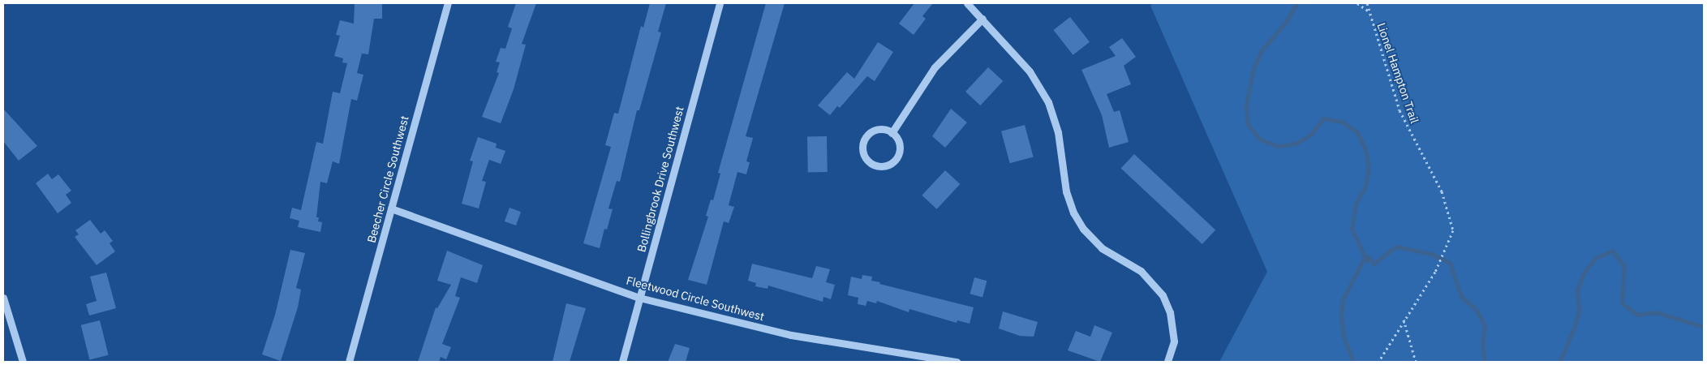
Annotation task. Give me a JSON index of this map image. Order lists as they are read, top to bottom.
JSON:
{
  "streets": {
    "street": ["Beecher Circle Southwest", "Bollingbrook Drive Southwest", "Fleetwood Circle Southwest"],
    "path": ["Lionel Hampton Trail"]
  },
  "crossings": [
    ["Beecher Circle Southwest", "Fleetwood Circle Southwest"],
    ["Bollingbrook Drive Southwest", "Fleetwood Circle Southwest"]
  ]
}
